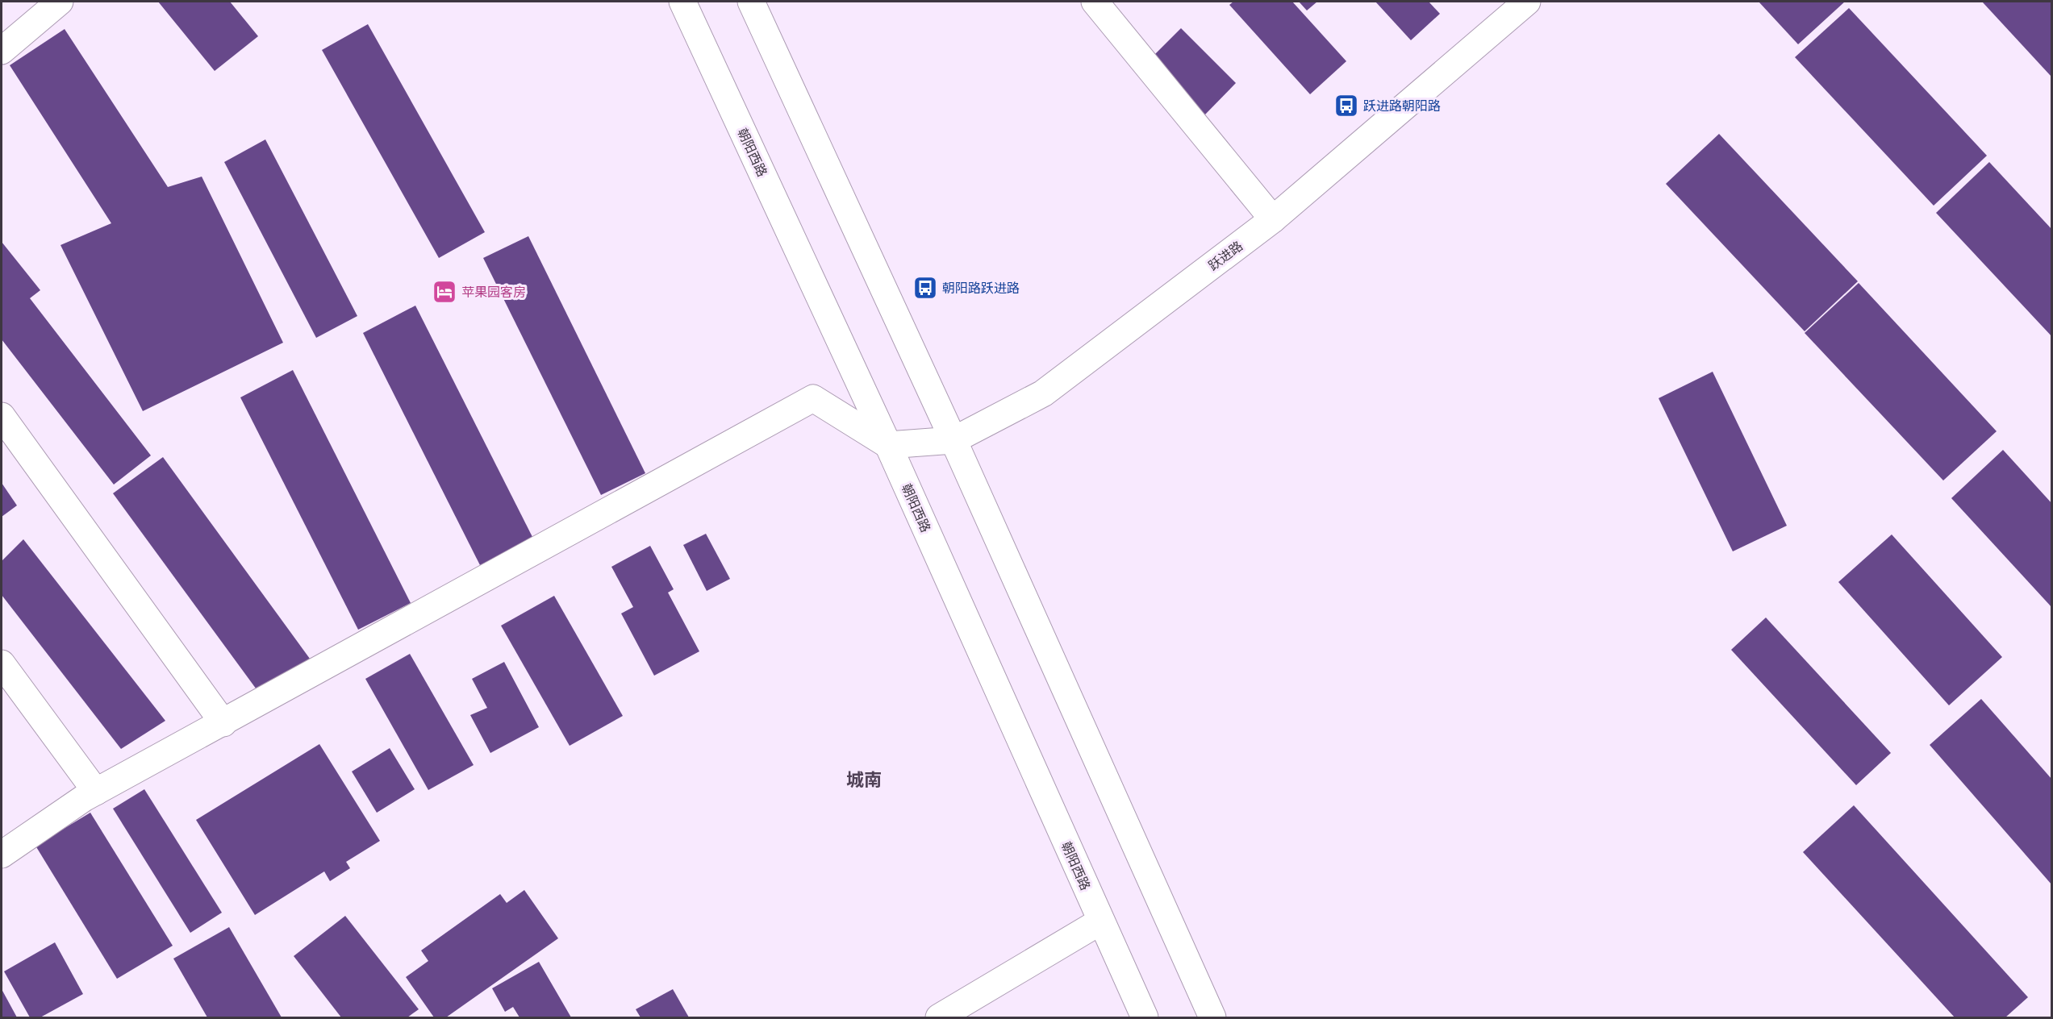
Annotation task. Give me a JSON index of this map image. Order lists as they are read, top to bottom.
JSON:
{
  "streets": {
    "street": ["朝阳西路", "跃进路"]
  },
  "crossings": [
    ["朝阳西路", "跃进路"]
  ],
  "districts": ["城南"],
  "places": {
    "bus stop": ["跃进路朝阳路", "朝阳路跃进路"],
    "hotel": ["苹果园客房"]
  }
}
